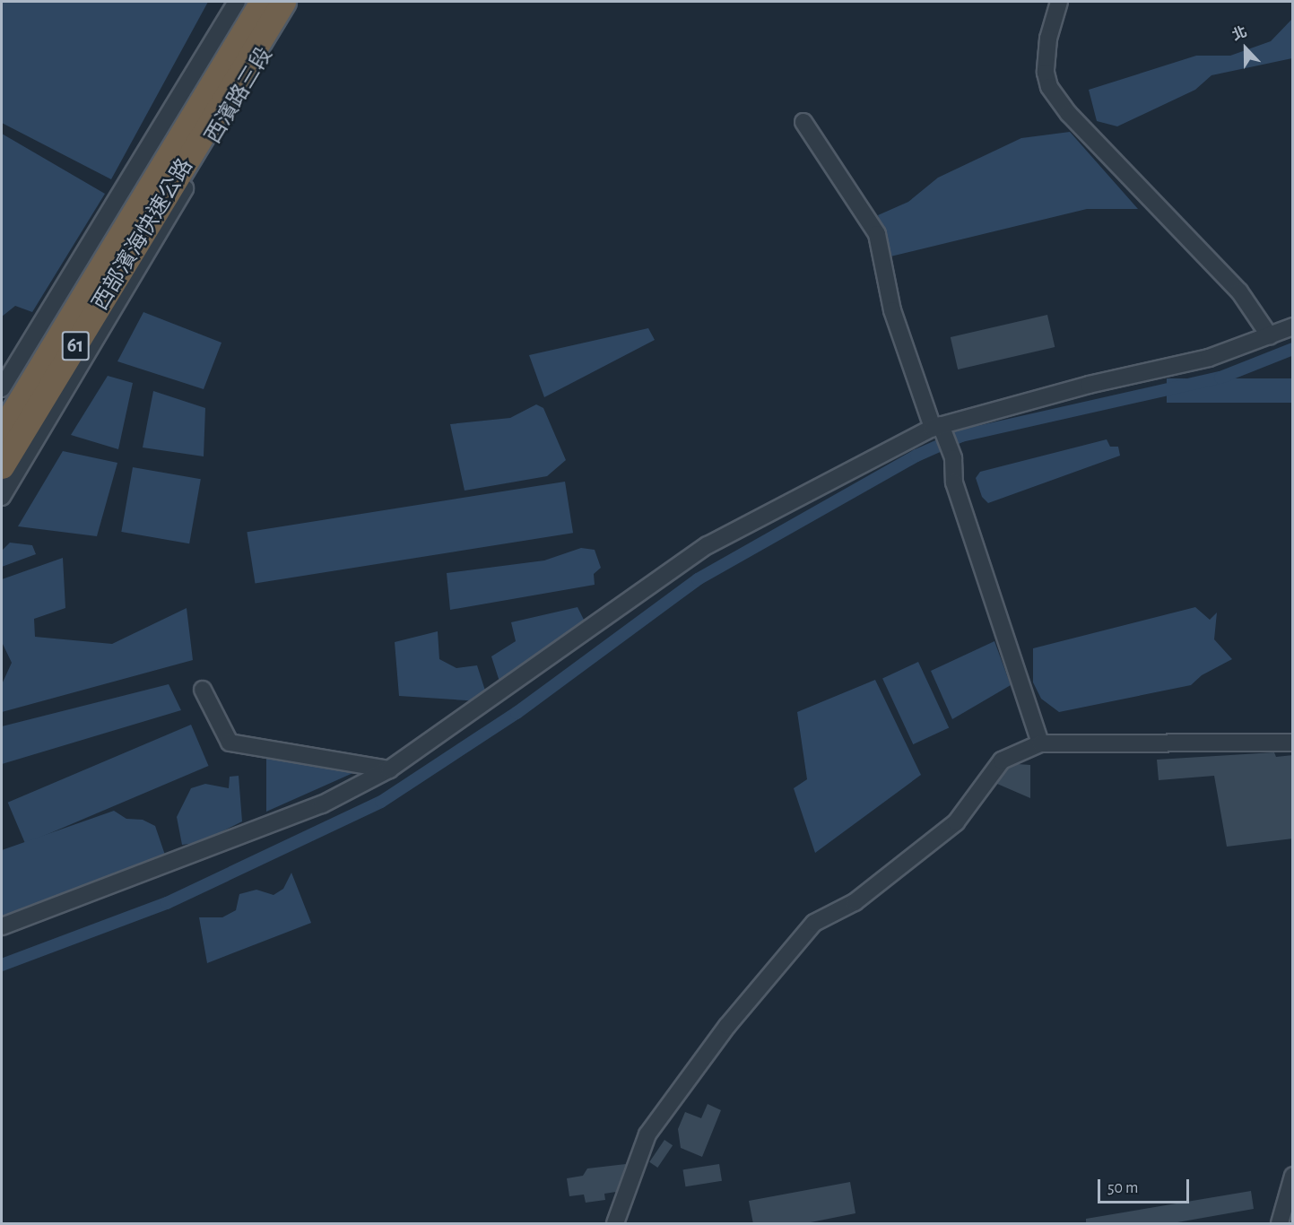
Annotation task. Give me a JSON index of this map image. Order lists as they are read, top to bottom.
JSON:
{
  "streets": {
    "highway": ["西部濱海快速公路", "61"],
    "street": ["西濱路三段"]
  },
  "scale_bar": "50 m",
  "north": "top"
}
